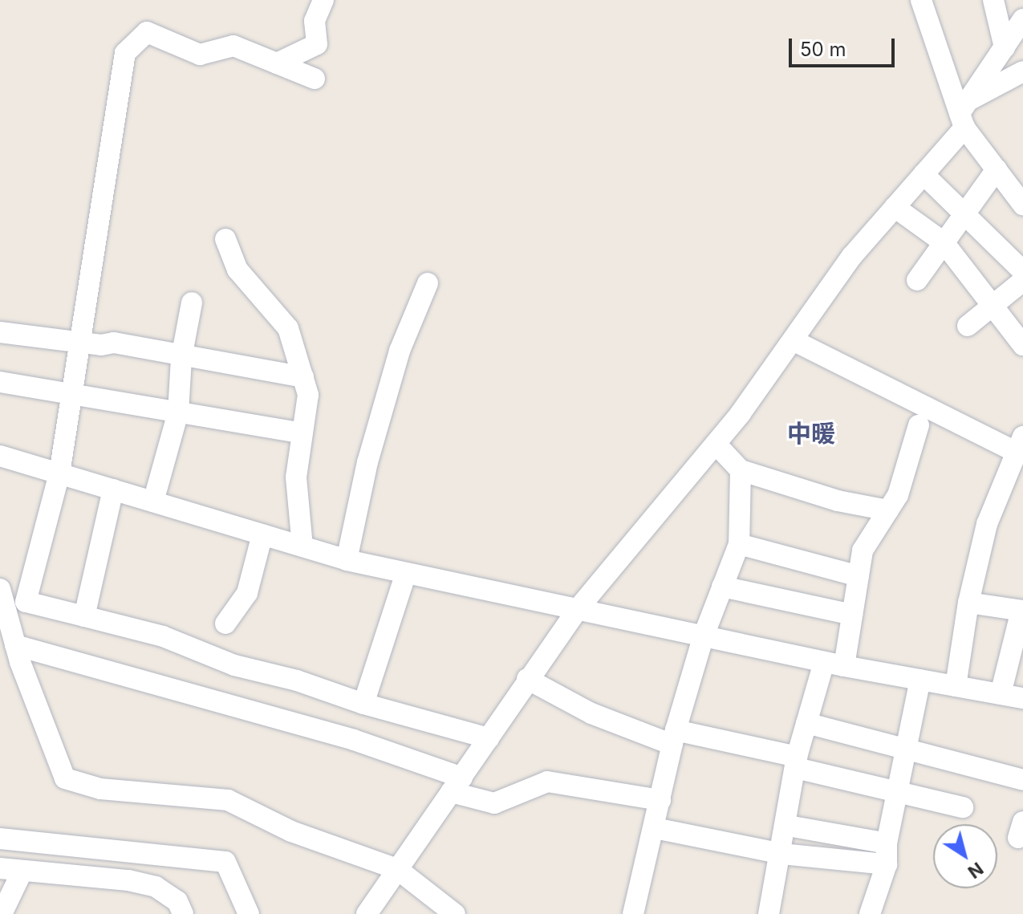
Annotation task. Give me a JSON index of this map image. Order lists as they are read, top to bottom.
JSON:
{
  "districts": ["中暖"],
  "scale_bar": "50 m",
  "north": "bottom right"
}
